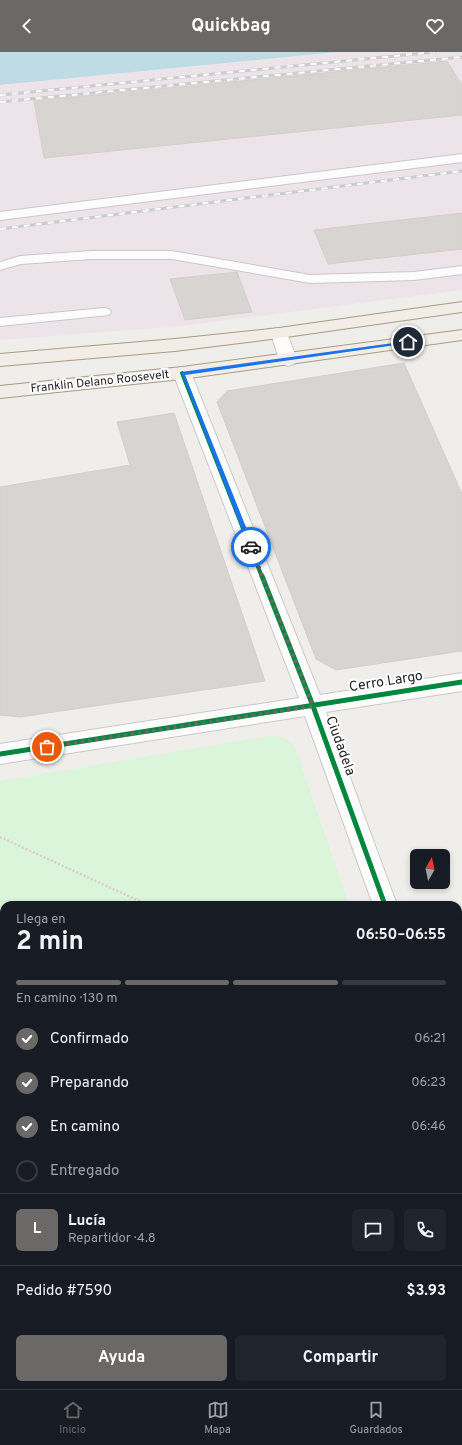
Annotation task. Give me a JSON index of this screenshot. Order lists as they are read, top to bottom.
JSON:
{
  "streets": {
    "main road": ["Franklin Delano Roosevelt"],
    "street": ["Cerro Largo", "Ciudadela"]
  },
  "crossings": [
    ["Franklin Delano Roosevelt", "Ciudadela"],
    ["Cerro Largo", "Ciudadela"]
  ],
  "north": "top",
  "page": {
    "header": "Quickbag",
    "heading": ["2 min", "Llega en", "06:50–06:55"],
    "panel": [
      "Lucía",
      "Repartidor · 4.8",
      "Pedido #7590",
      "$3.93"
    ],
    "bar": "En camino · 130 m",
    "list": [
      ["Confirmado", "06:21"],
      ["Preparando", "06:23"],
      ["En camino", "06:46"],
      "Entregado"
    ],
    "round": "L",
    "buttons": ["Ayuda", "Compartir"],
    "tabs": ["Inicio", "Mapa", "Guardados"]
  }
}
